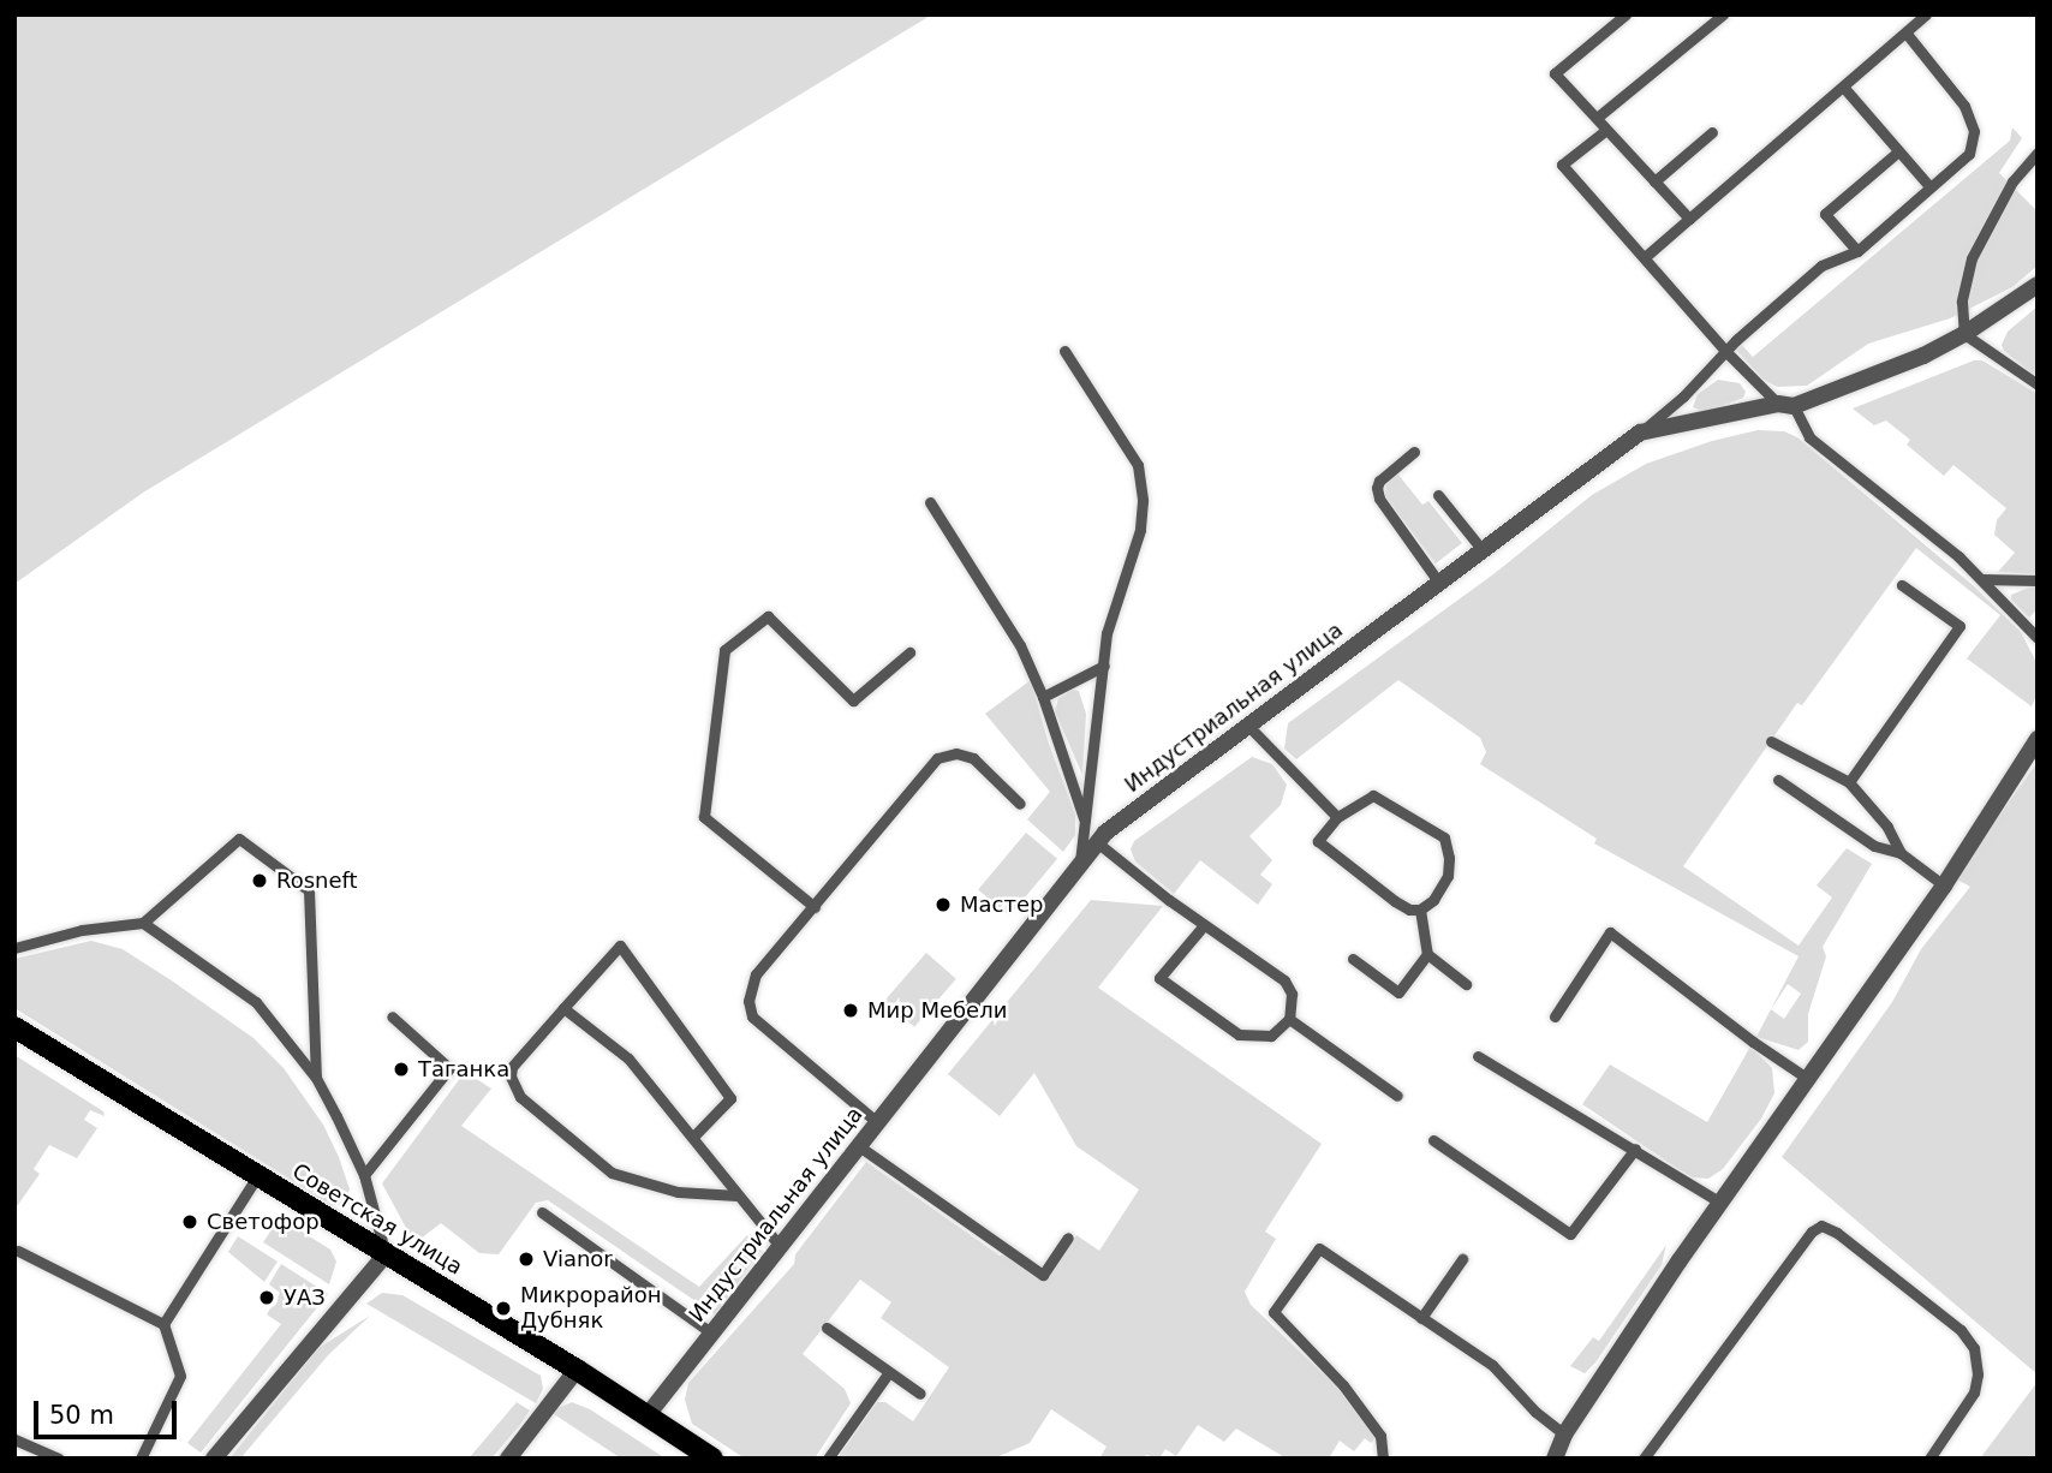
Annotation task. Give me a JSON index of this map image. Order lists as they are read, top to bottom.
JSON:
{
  "streets": {
    "main road": ["Советская улица"],
    "street": ["Индустриальная улица"]
  },
  "crossings": [
    ["Индустриальная улица", "Советская улица"]
  ],
  "places": [
    "Rosneft",
    "Мастер",
    "Мир Мебели",
    "Таганка",
    "Светофор",
    "Vianor",
    "УАЗ",
    "Микрорайон Дубняк"
  ],
  "scale_bar": "50 m"
}
